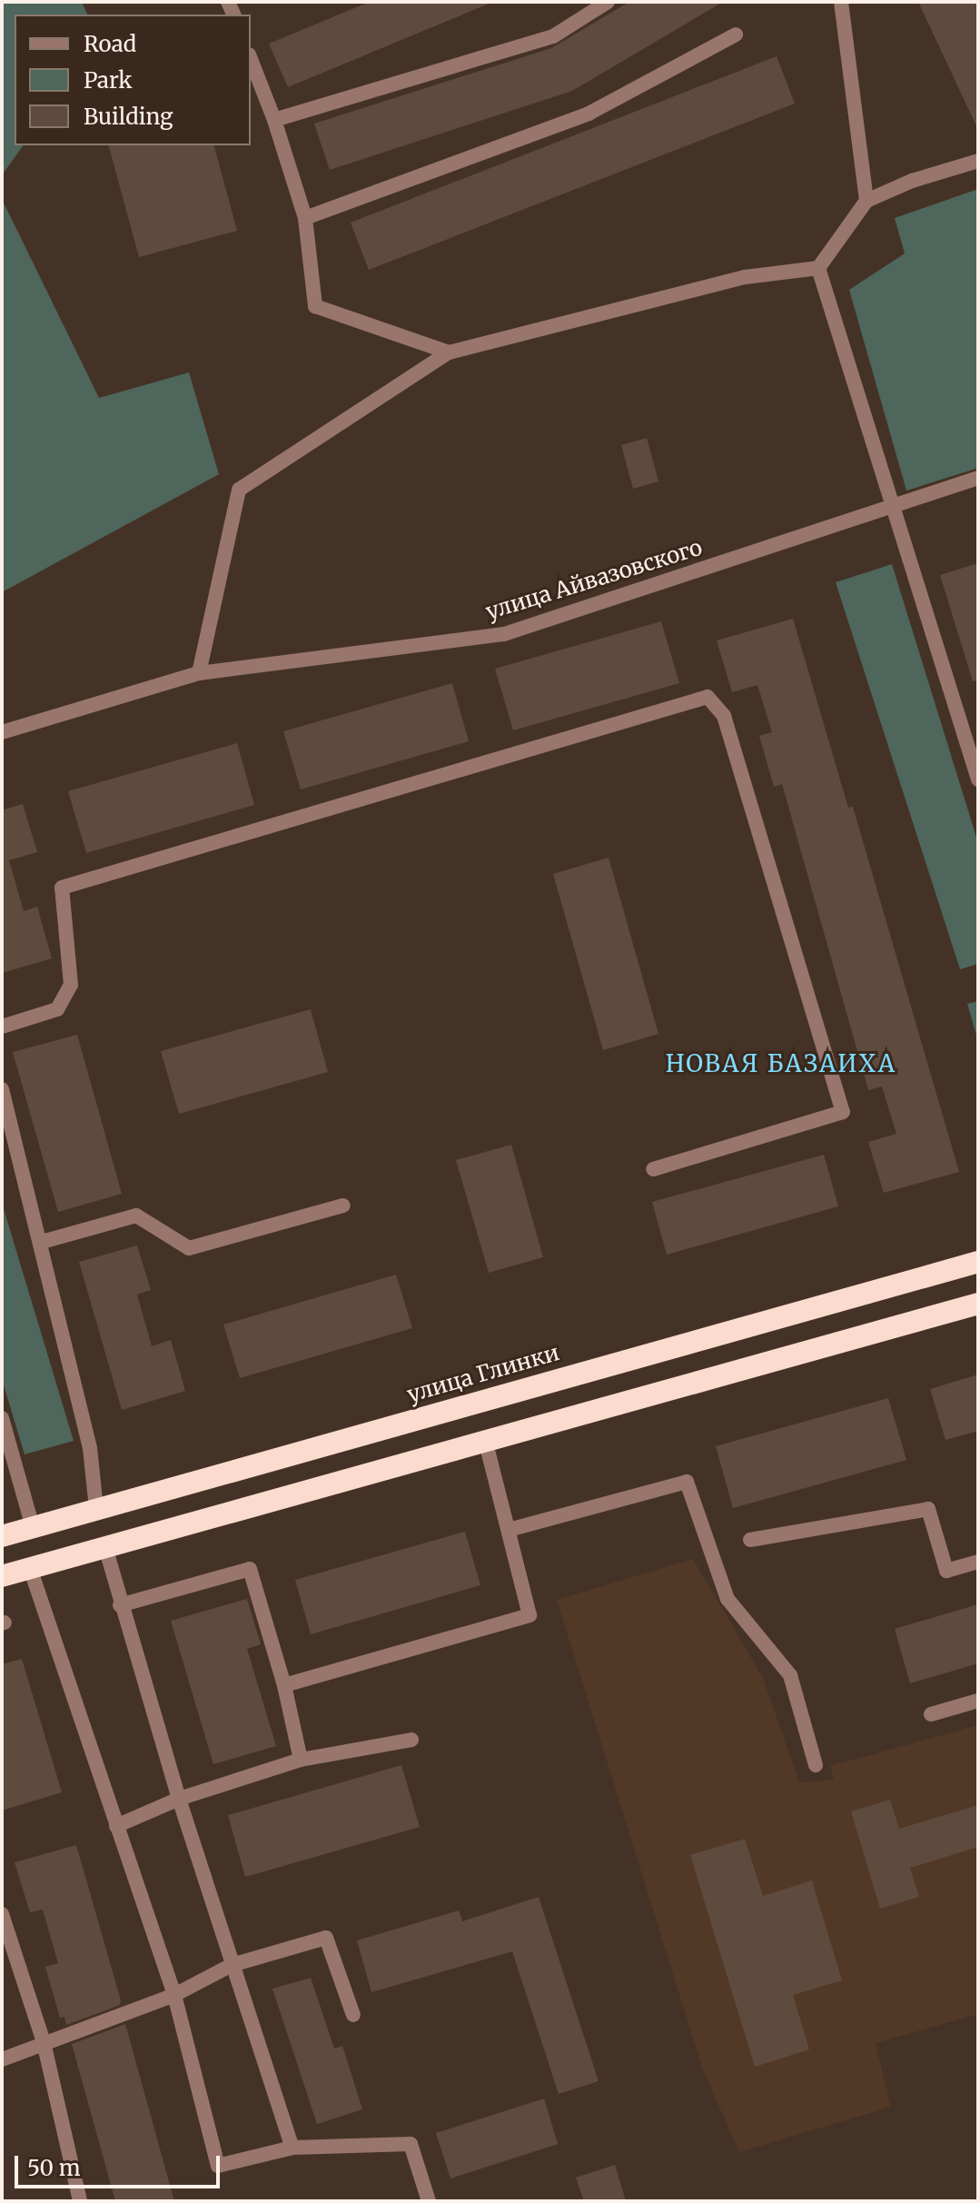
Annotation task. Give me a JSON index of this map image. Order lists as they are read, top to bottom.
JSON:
{
  "streets": {
    "highway": ["улица Глинки"],
    "street": ["улица Айвазовского"]
  },
  "districts": ["НОВАЯ БАЗАИХА"],
  "legend": ["Road", "Park", "Building"],
  "scale_bar": "50 m"
}
